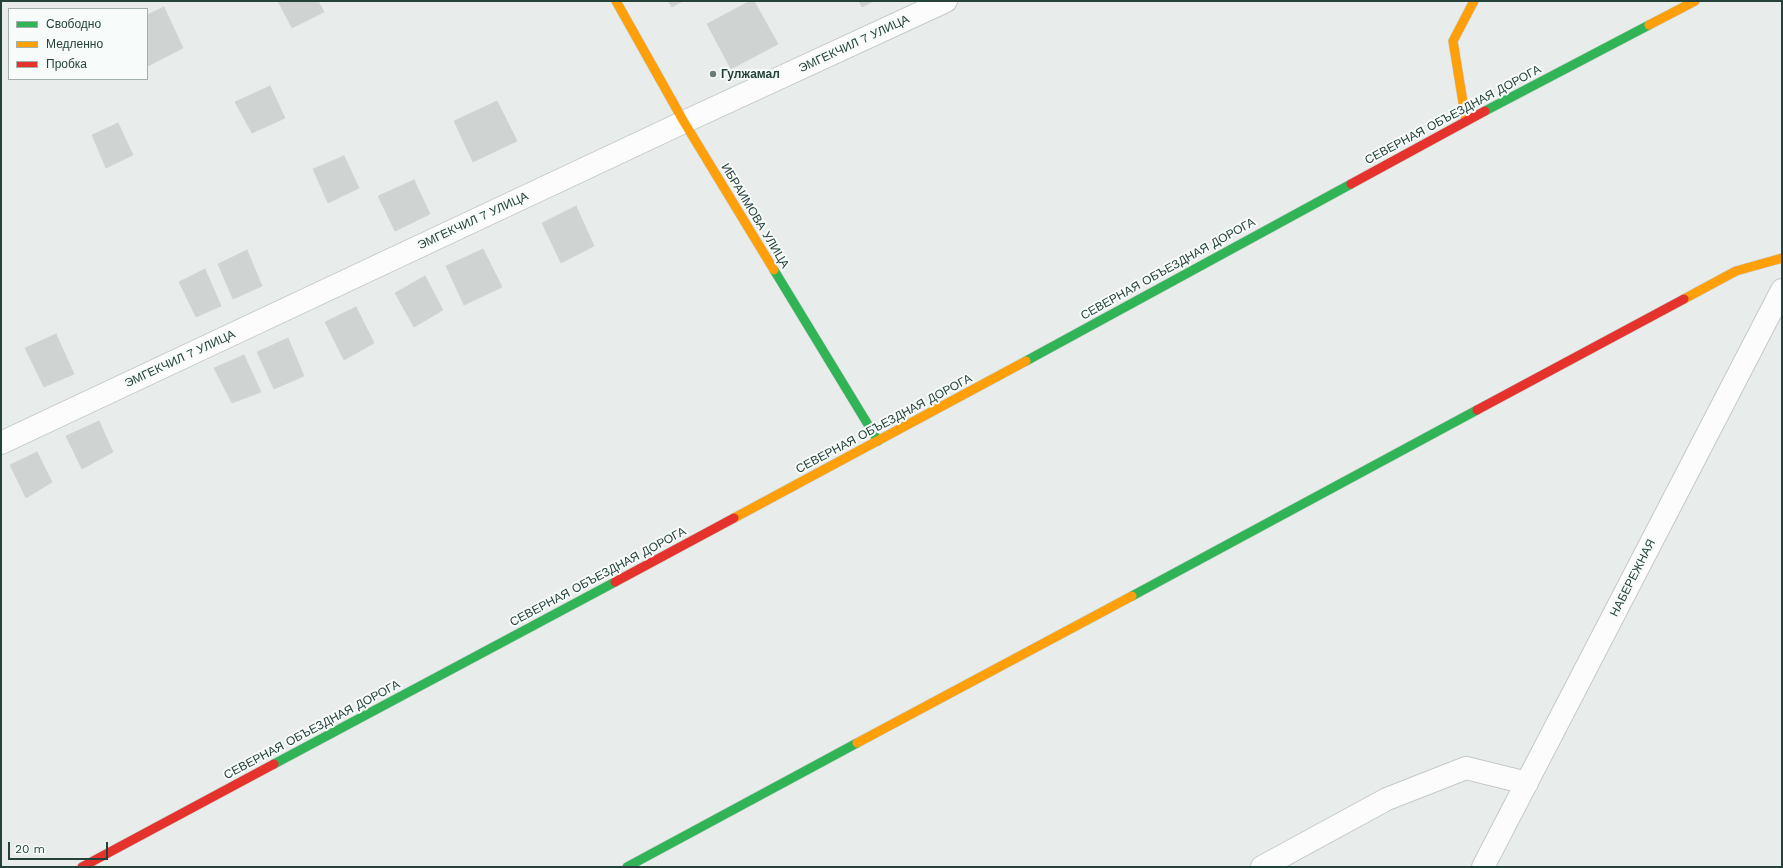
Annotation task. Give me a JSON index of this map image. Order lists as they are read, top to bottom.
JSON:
{
  "streets": {
    "main road": ["СЕВЕРНАЯ ОБЪЕЗДНАЯ ДОРОГА", "ИБРАИМОВА УЛИЦА"],
    "street": ["ЭМГЕКЧИЛ 7 УЛИЦА", "НАБЕРЕЖНАЯ"]
  },
  "crossings": [
    ["ЭМГЕКЧИЛ 7 УЛИЦА", "ИБРАИМОВА УЛИЦА"],
    ["СЕВЕРНАЯ ОБЪЕЗДНАЯ ДОРОГА", "ИБРАИМОВА УЛИЦА"]
  ],
  "places": ["Гулжамал"],
  "legend": ["Свободно", "Медленно", "Пробка"],
  "scale_bar": "20 m"
}
